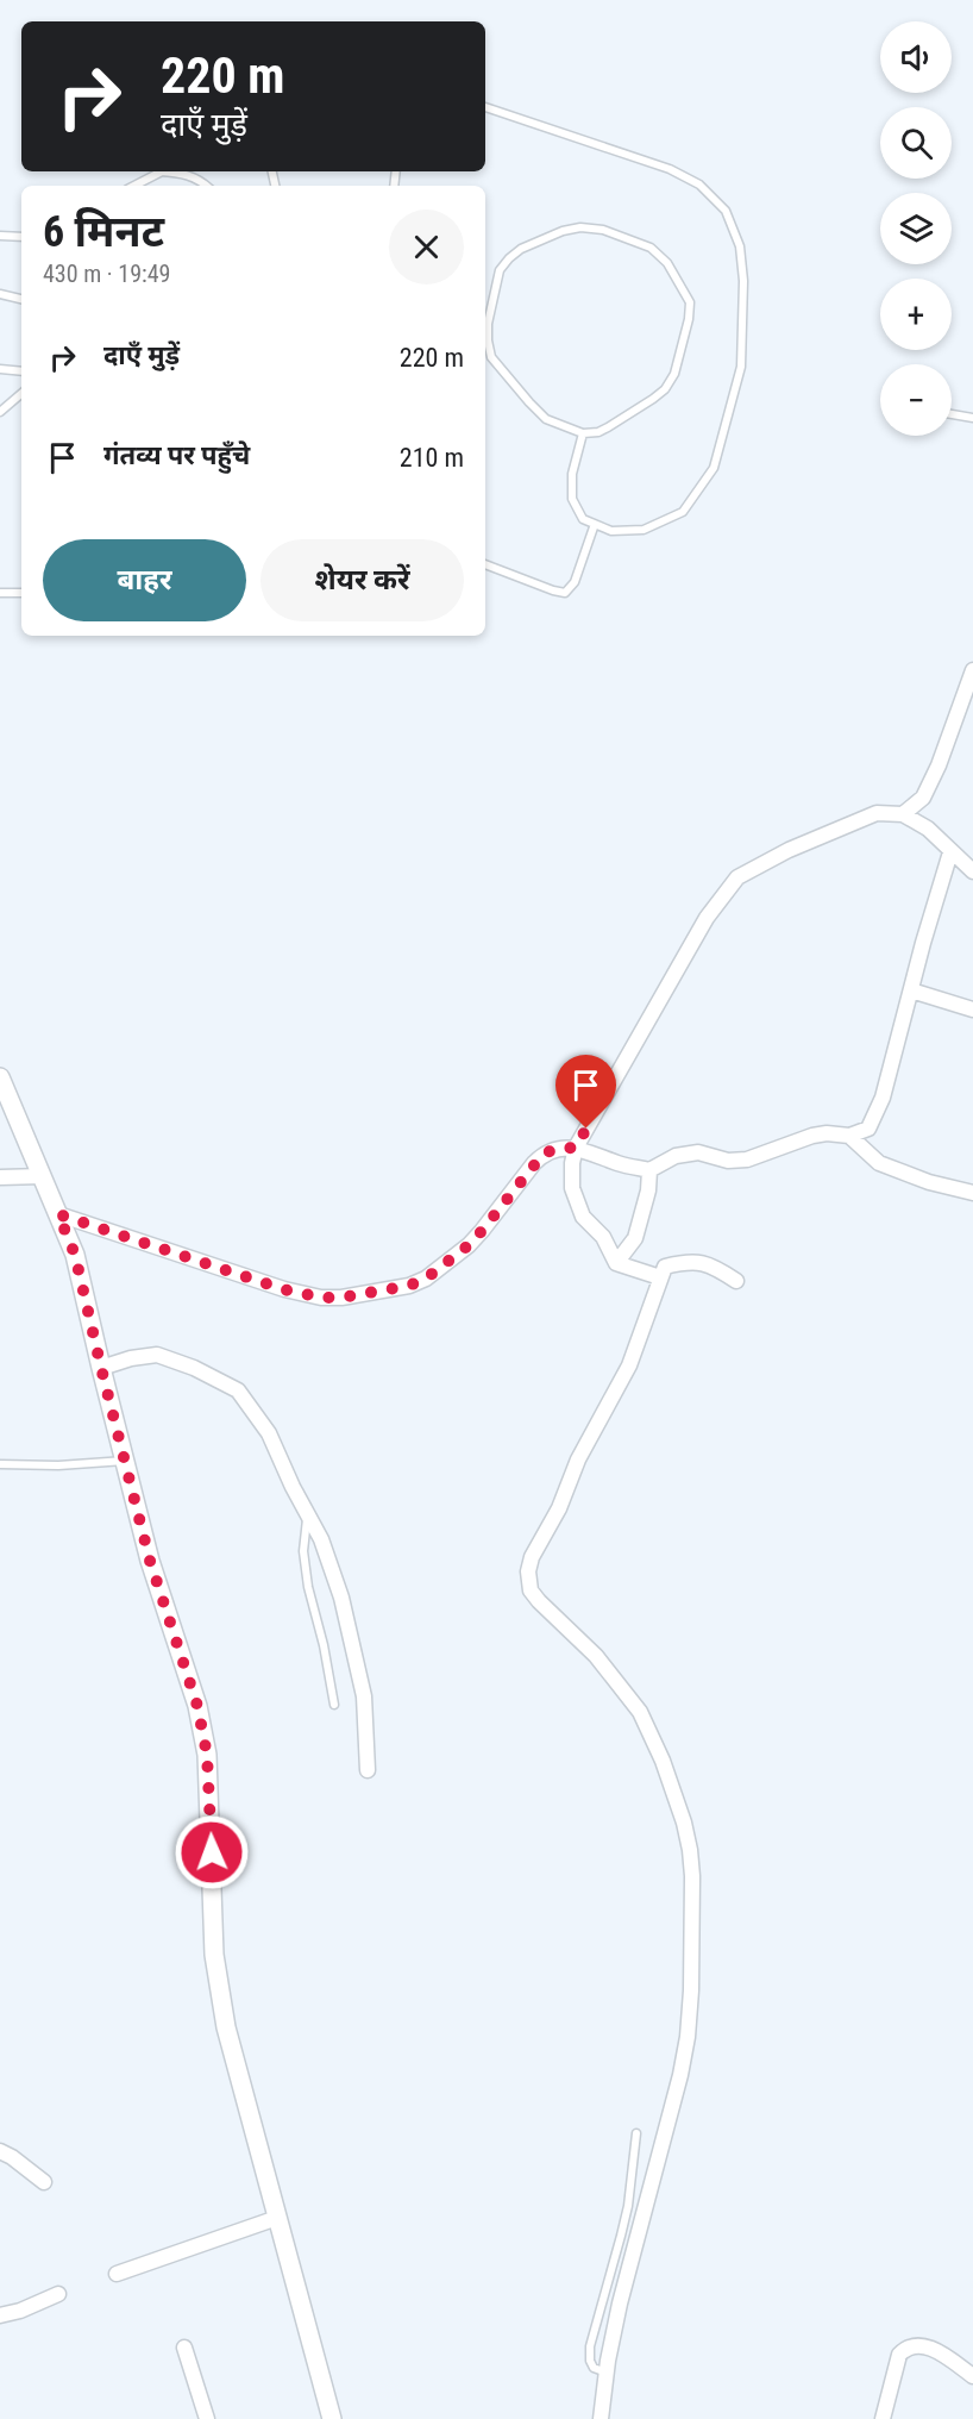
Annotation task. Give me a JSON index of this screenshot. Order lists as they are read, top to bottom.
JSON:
{
  "page": {
    "map_buttons": ["+", "−"],
    "turn": ["220 m", "दाएँ मुड़ें"],
    "heading": ["6 मिनट", "430 m · 19:49"],
    "list": [
      {
        "name": "दाएँ मुड़ें",
        "value": "220 m"
      },
      {
        "name": "गंतव्य पर पहुँचे",
        "value": "210 m"
      }
    ],
    "buttons": ["बाहर", "शेयर करें"]
  }
}
